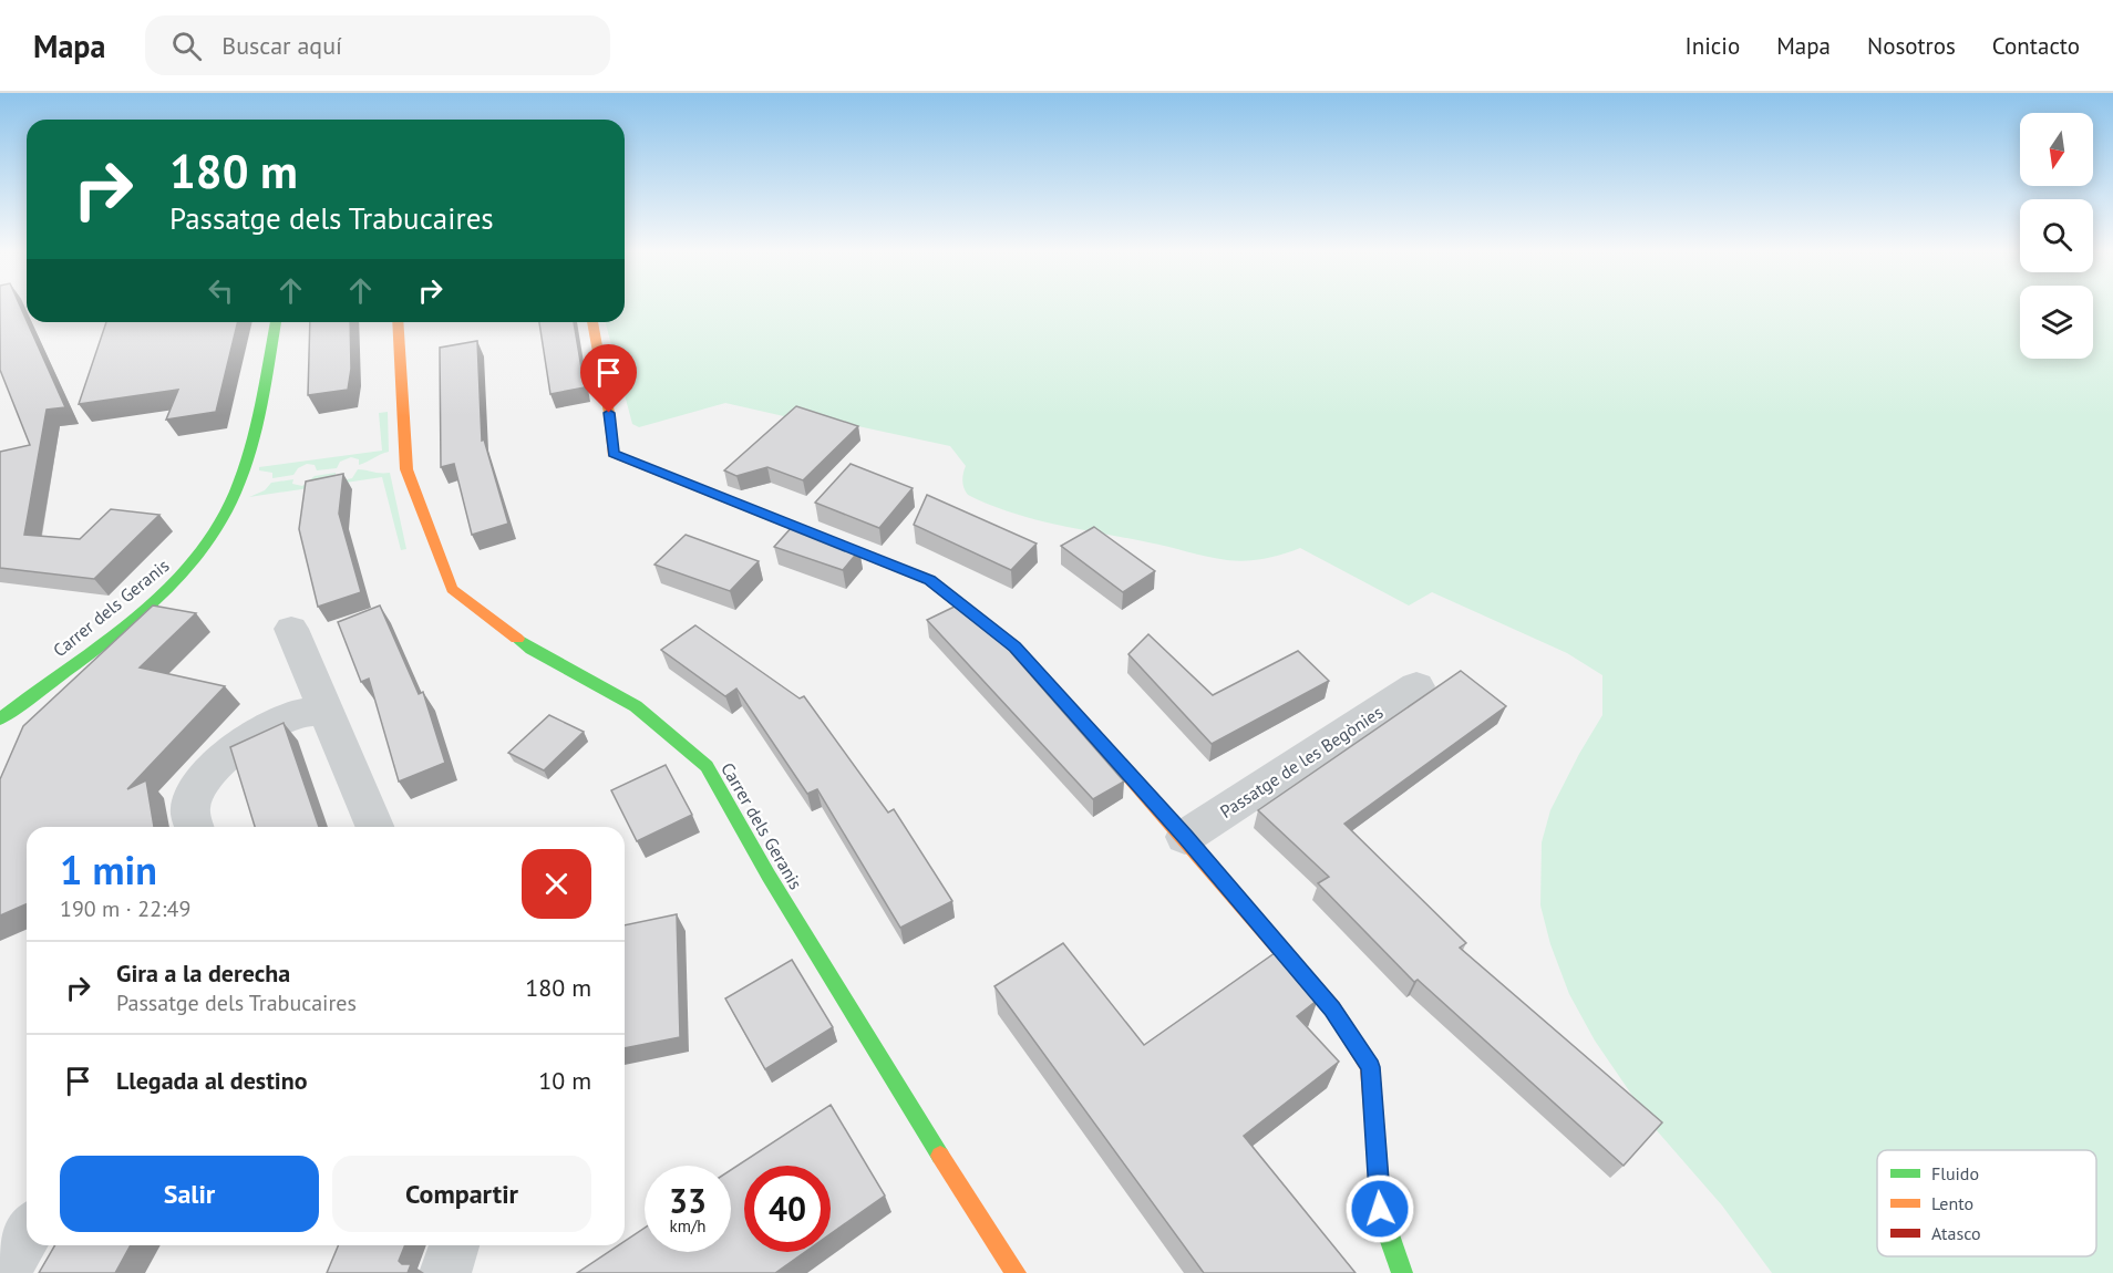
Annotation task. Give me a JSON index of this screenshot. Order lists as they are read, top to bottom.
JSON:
{
  "streets": {
    "street": ["Carrer dels Geranis", "Passatge de les Begònies"]
  },
  "legend": ["Fluido", "Lento", "Atasco"],
  "north": "bottom",
  "page": {
    "header": "Mapa",
    "search": "Buscar aquí",
    "nav": [
      "Inicio",
      "Mapa",
      "Nosotros",
      "Contacto"
    ],
    "turn": ["180 m", "Passatge dels Trabucaires"],
    "heading": ["1 min", "190 m · 22:49"],
    "list": [
      {
        "name": "Gira a la derecha",
        "note": "Passatge dels Trabucaires",
        "value": "180 m"
      },
      {
        "name": "Llegada al destino",
        "value": "10 m"
      }
    ],
    "buttons": ["Salir", "Compartir"],
    "speed": "33 km/h",
    "limit": "40"
  }
}
